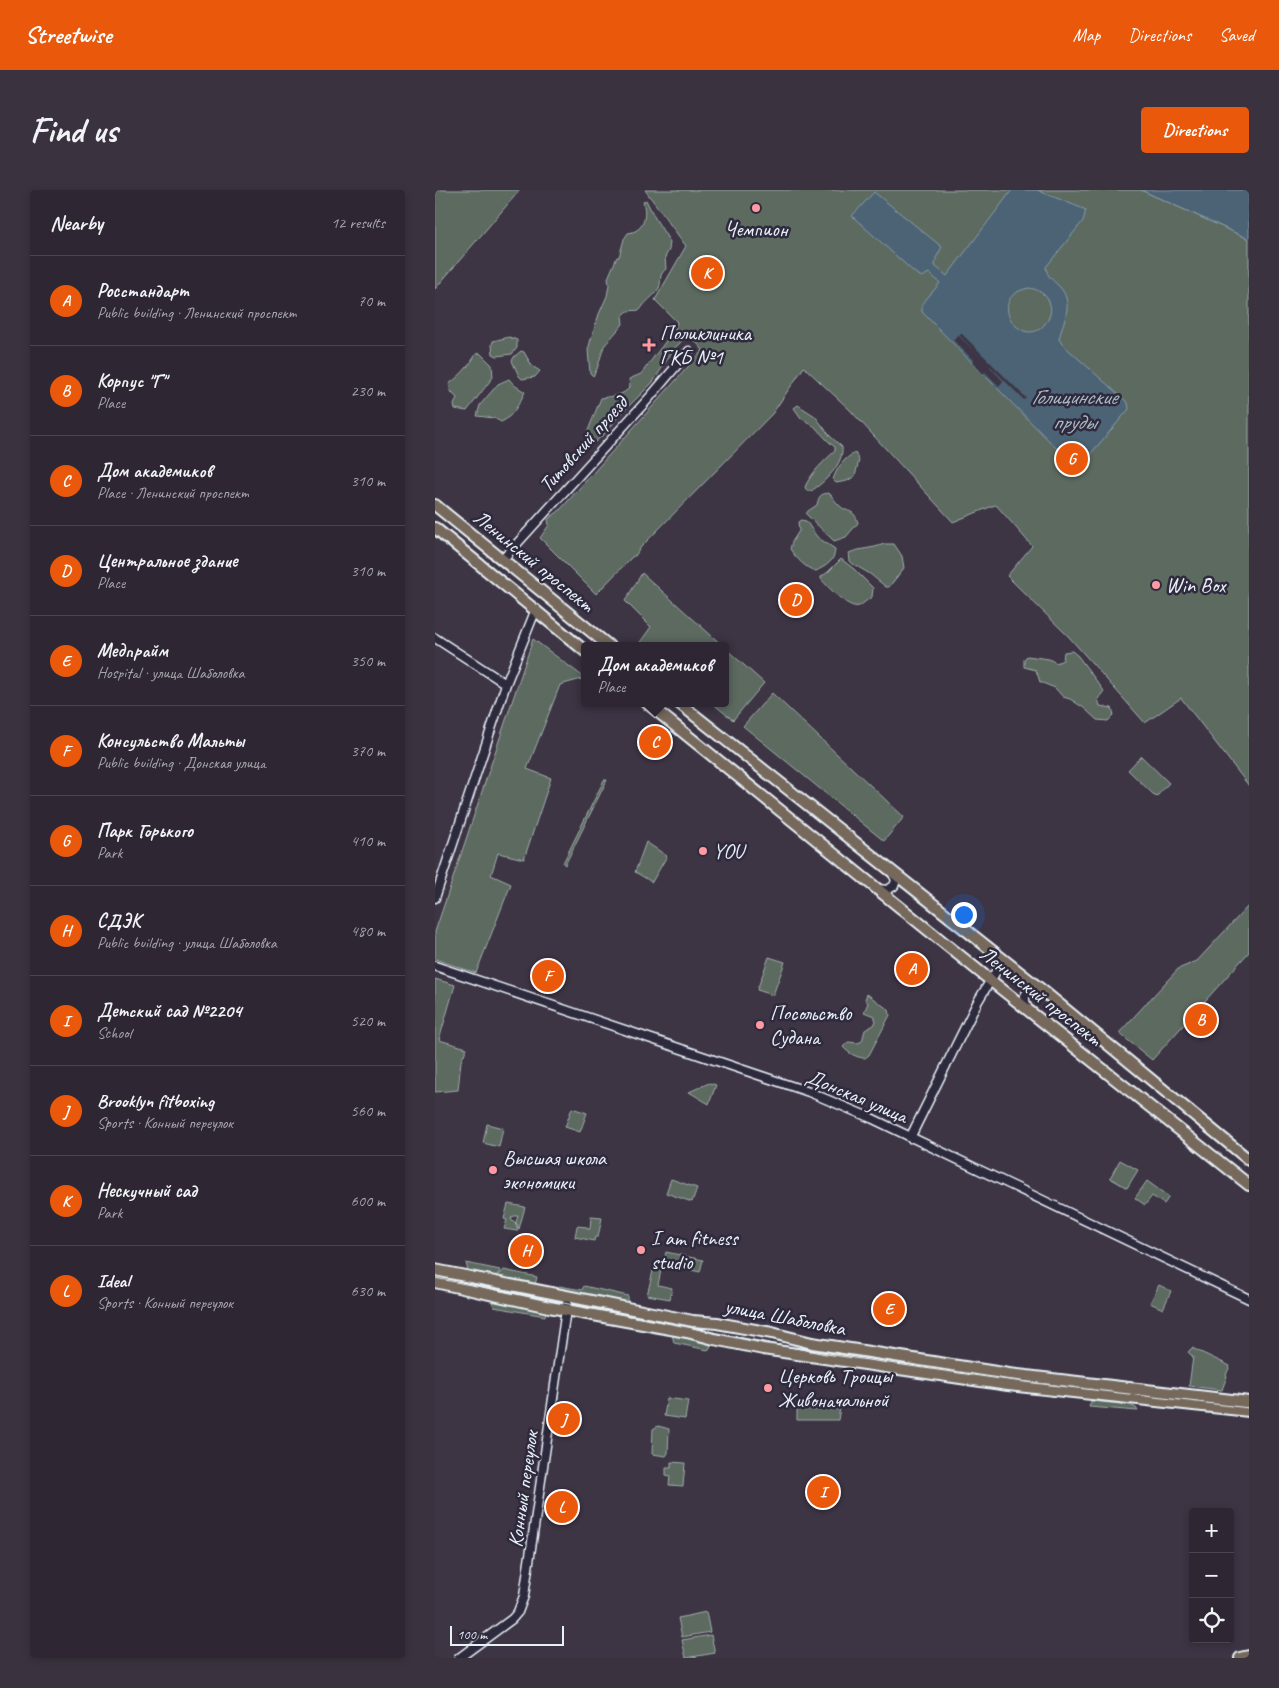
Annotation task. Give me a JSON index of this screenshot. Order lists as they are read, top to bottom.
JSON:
{
  "streets": {
    "main road": ["Ленинский проспект", "улица Шаболовка"],
    "street": ["Титовский проезд", "Донская улица", "Конный переулок"]
  },
  "crossings": [
    ["Титовский проезд", "Ленинский проспект"],
    ["улица Шаболовка", "Конный переулок"]
  ],
  "water": ["Голицинские пруды"],
  "places": {
    "other": [
      "Чемпион",
      "Win Box",
      "YOU",
      "Посольство Судана",
      "Высшая школа экономики",
      "I am fitness studio",
      "Церковь Троицы Живоначальной"
    ],
    "health": ["Поликлиника ГКБ №1"]
  },
  "scale_bar": "100 m",
  "page": {
    "header": "Streetwise",
    "nav": ["Map", "Directions", "Saved"],
    "buttons": "Directions",
    "title": "Find us",
    "heading": ["Nearby", "12 results"],
    "list": [
      {
        "mark": "A",
        "name": "Росстандарт",
        "note": "Public building · Ленинский проспект",
        "value": "70 m"
      },
      {
        "mark": "B",
        "name": "Корпус \"Г\"",
        "note": "Place",
        "value": "230 m"
      },
      {
        "mark": "C",
        "name": "Дом академиков",
        "note": "Place · Ленинский проспект",
        "value": "310 m"
      },
      {
        "mark": "D",
        "name": "Центральное здание",
        "note": "Place",
        "value": "310 m"
      },
      {
        "mark": "E",
        "name": "Медпрайм",
        "note": "Hospital · улица Шаболовка",
        "value": "350 m"
      },
      {
        "mark": "F",
        "name": "Консульство Мальты",
        "note": "Public building · Донская улица",
        "value": "370 m"
      },
      {
        "mark": "G",
        "name": "Парк Горького",
        "note": "Park",
        "value": "410 m"
      },
      {
        "mark": "H",
        "name": "СДЭК",
        "note": "Public building · улица Шаболовка",
        "value": "480 m"
      },
      {
        "mark": "I",
        "name": "Детский сад №2204",
        "note": "School",
        "value": "520 m"
      },
      {
        "mark": "J",
        "name": "Brooklyn fitboxing",
        "note": "Sports · Конный переулок",
        "value": "560 m"
      },
      {
        "mark": "K",
        "name": "Нескучный сад",
        "note": "Park",
        "value": "600 m"
      },
      {
        "mark": "L",
        "name": "Ideal",
        "note": "Sports · Конный переулок",
        "value": "630 m"
      }
    ],
    "pins": [
      "K",
      "G",
      "D",
      "C",
      "A",
      "F",
      "B",
      "H",
      "E",
      "J",
      "I",
      "L"
    ],
    "popup": ["Дом академиков", "Place"],
    "map_buttons": ["+", "−"],
    "scale": "100 m"
  }
}
